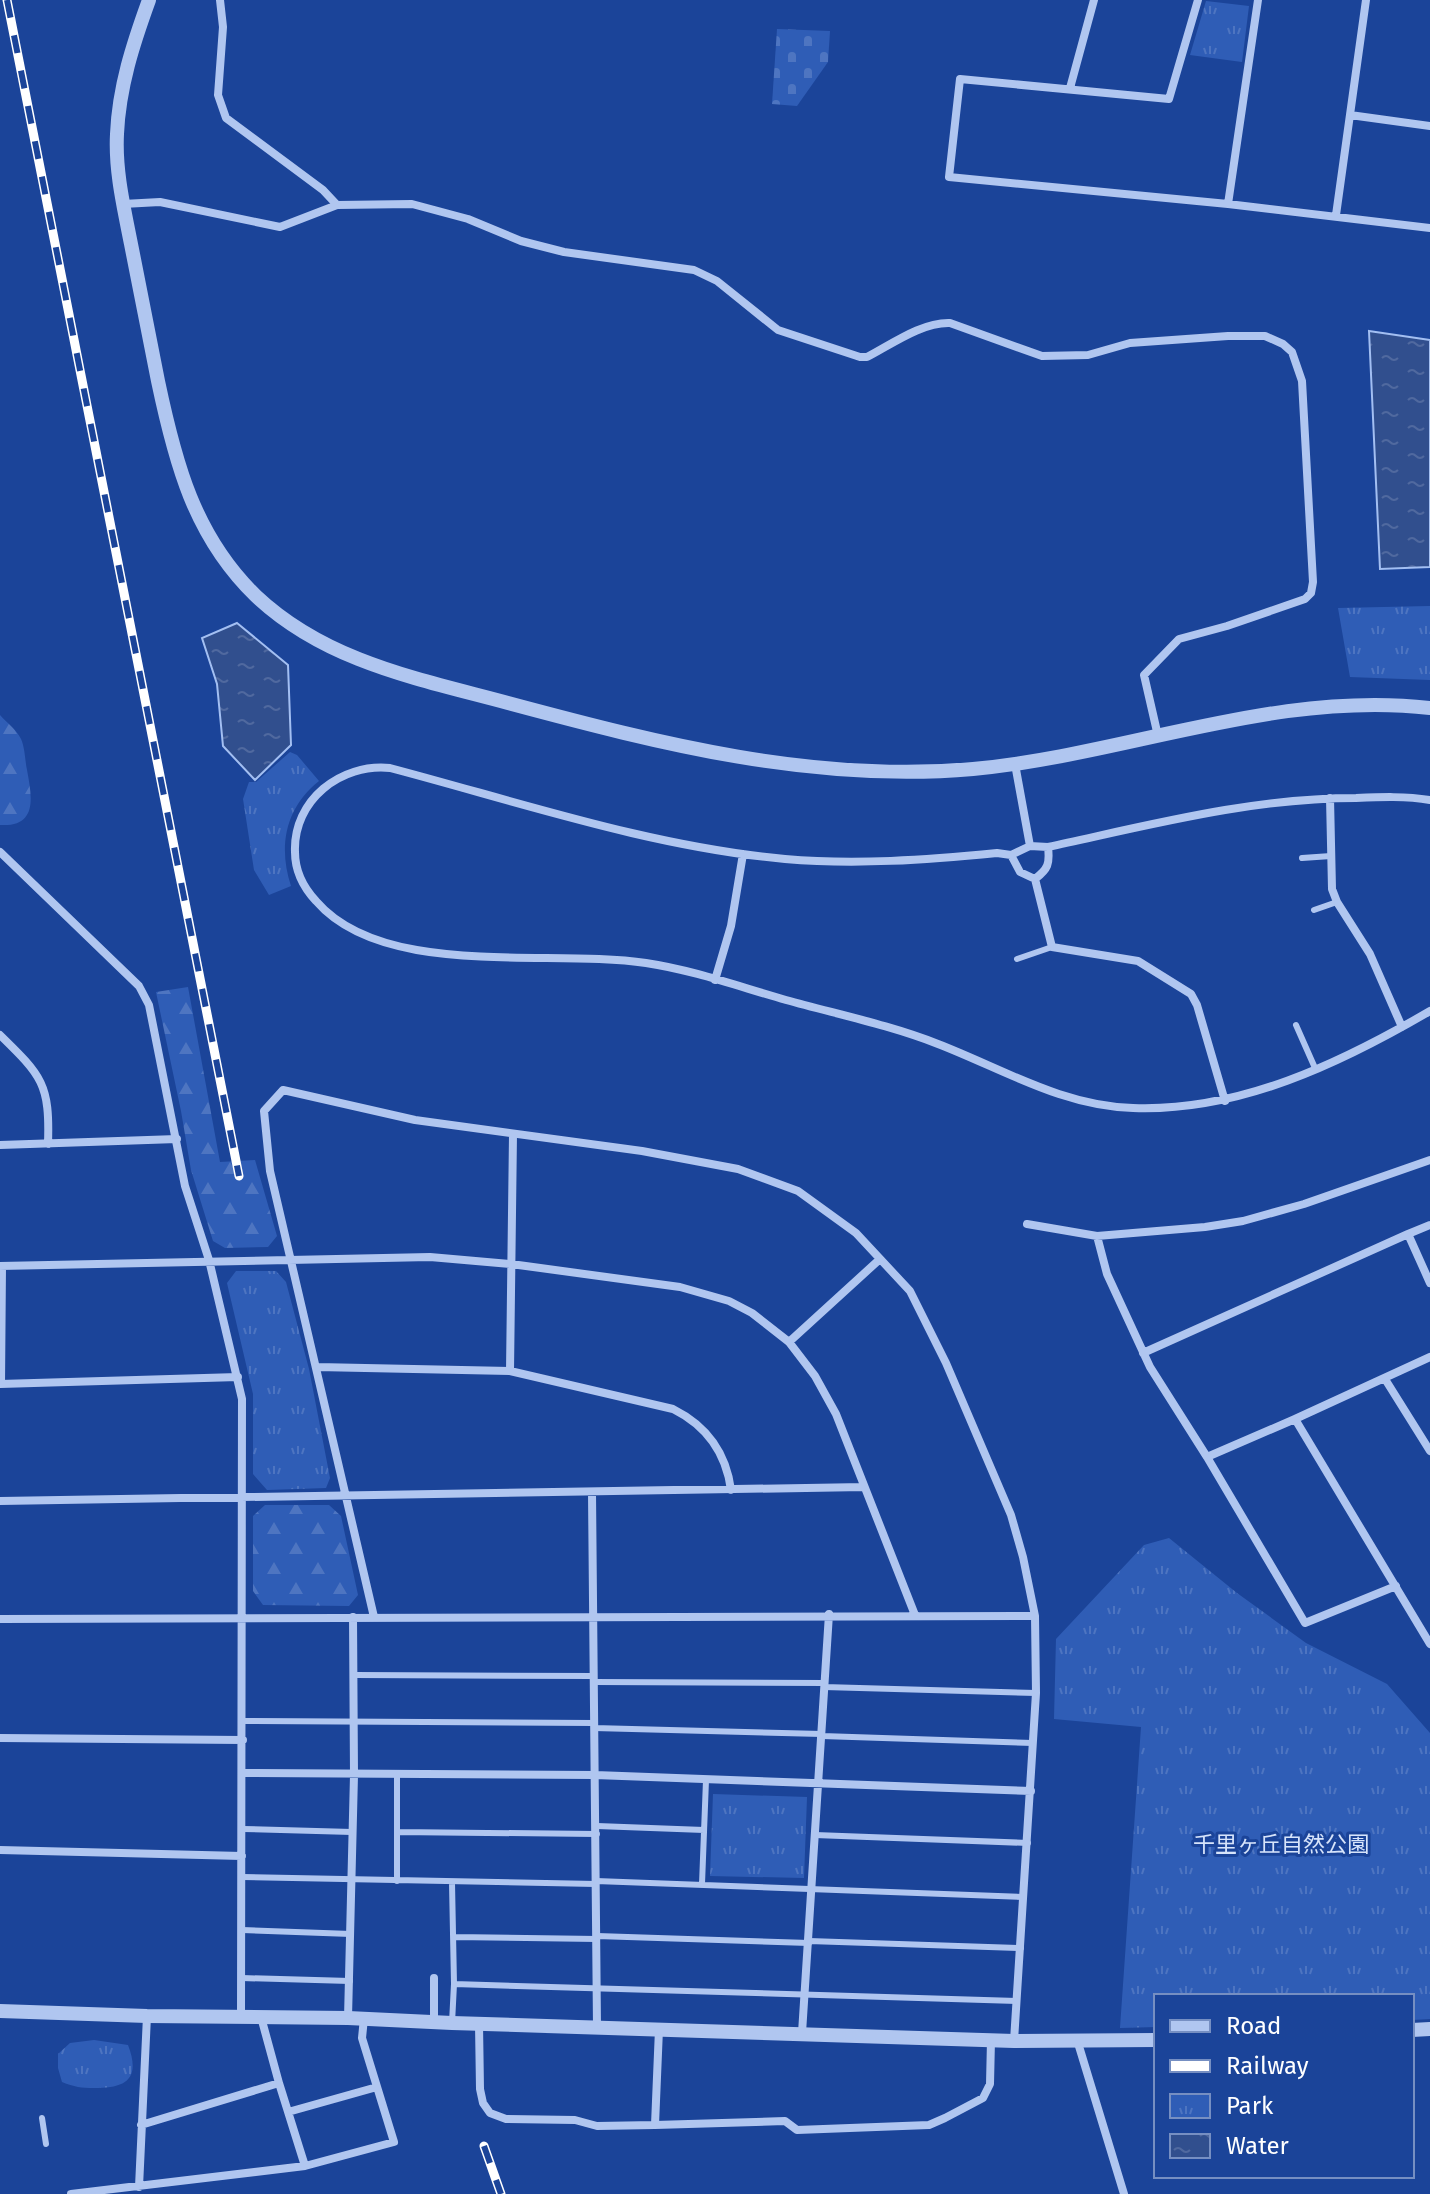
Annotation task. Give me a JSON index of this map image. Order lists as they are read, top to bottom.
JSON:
{
  "parks": ["千里ヶ丘自然公園"],
  "legend": [
    "Road",
    "Railway",
    "Park",
    "Water"
  ]
}
